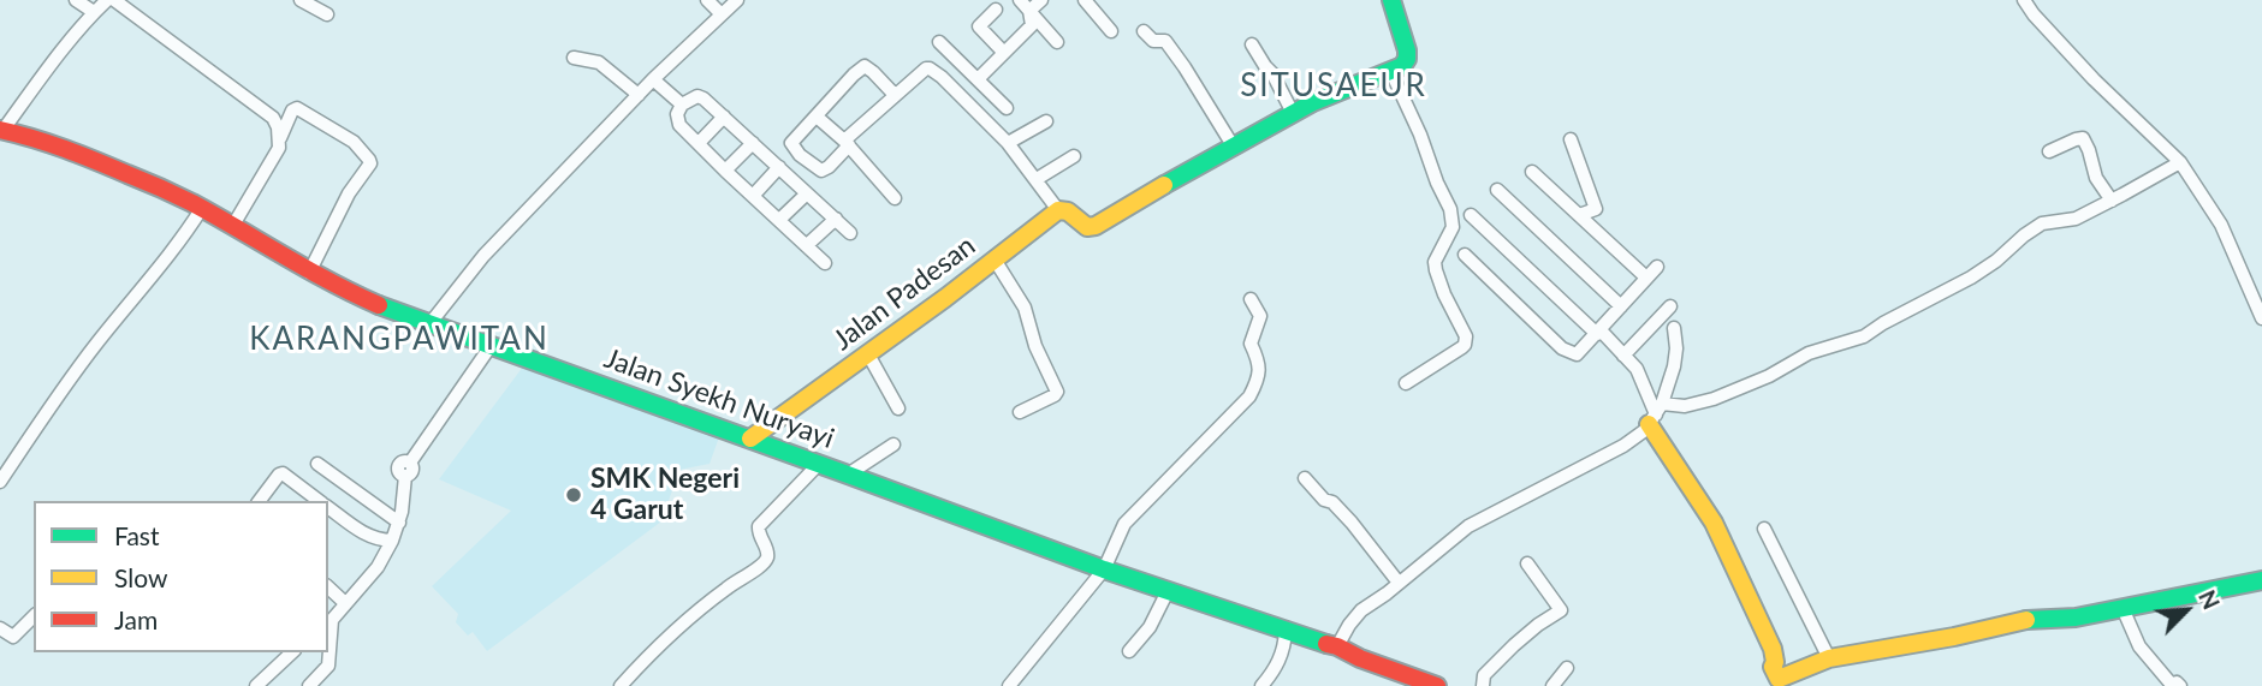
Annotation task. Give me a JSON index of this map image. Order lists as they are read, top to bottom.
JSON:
{
  "streets": {
    "street": ["Jalan Padesan", "Jalan Syekh Nuryayi"]
  },
  "crossings": [
    ["Jalan Padesan", "Jalan Syekh Nuryayi"]
  ],
  "districts": ["SITUSAEUR", "KARANGPAWITAN"],
  "places": ["SMK Negeri 4 Garut"],
  "legend": ["Fast", "Slow", "Jam"],
  "north": "top right"
}
